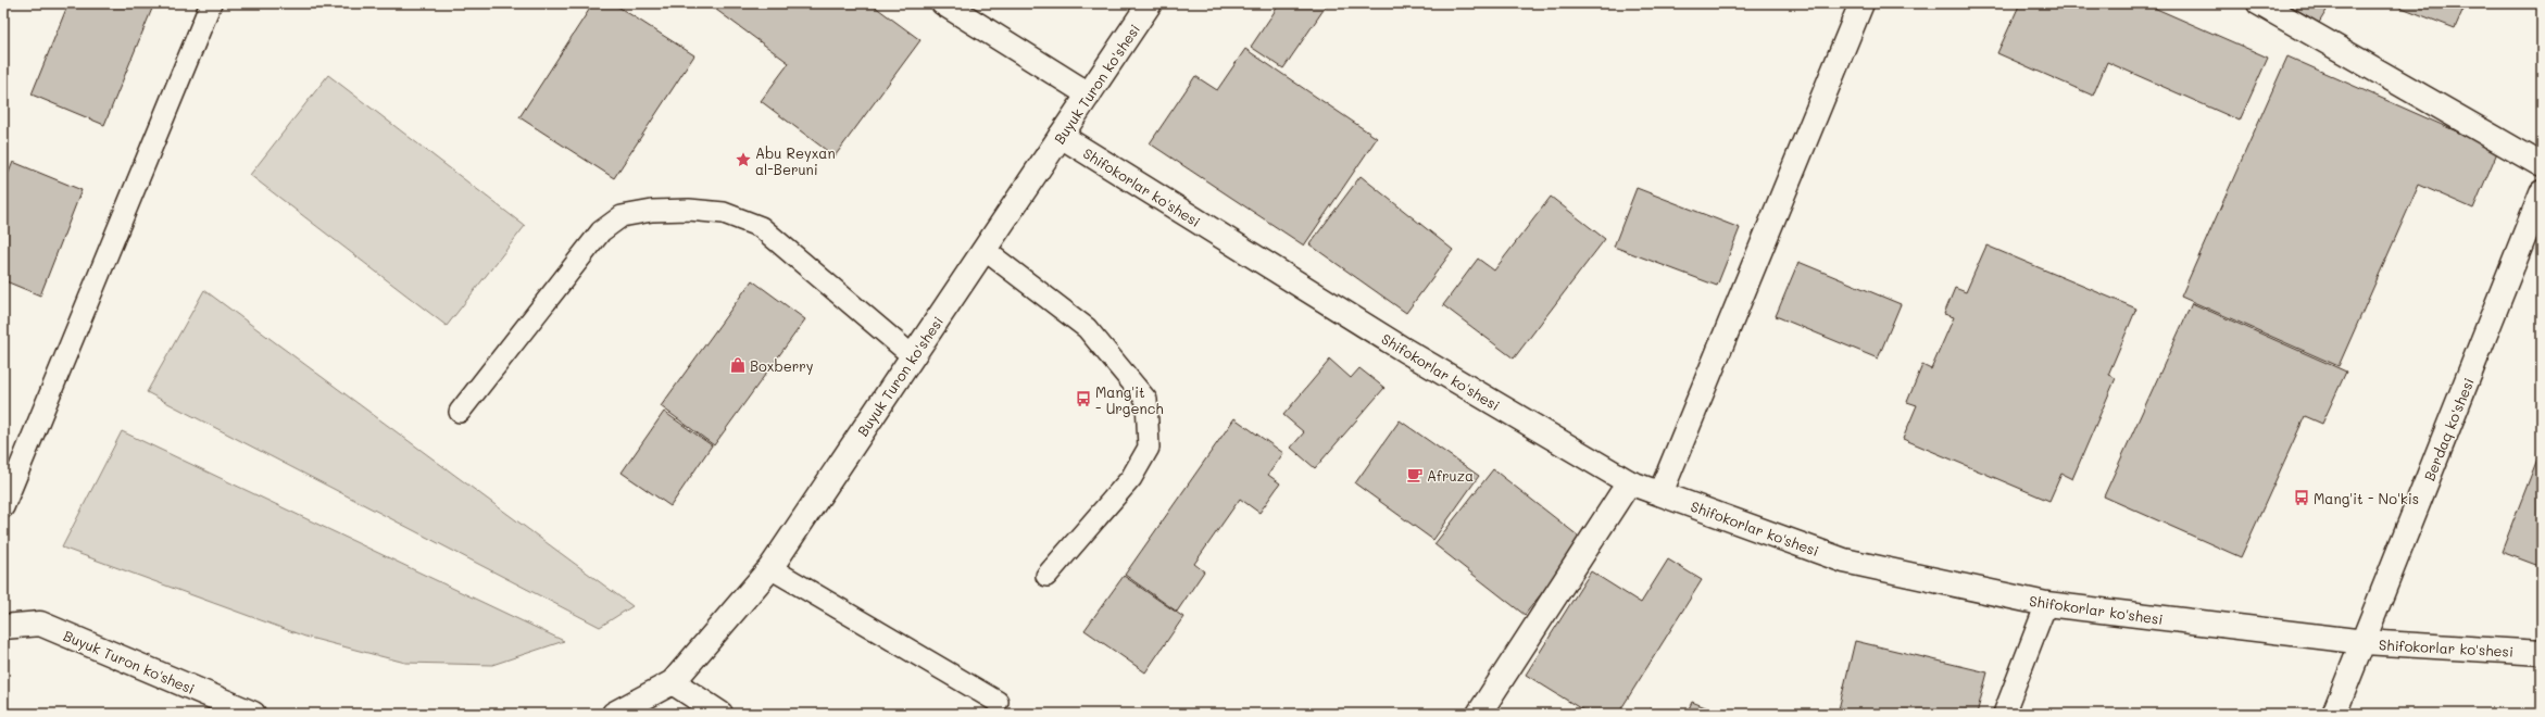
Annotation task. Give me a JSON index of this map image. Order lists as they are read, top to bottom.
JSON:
{
  "streets": {
    "street": ["Buyuk Turon ko'shesi", "Shifokorlar ko'shesi", "Berdaq ko'shesi"]
  },
  "crossings": [
    ["Buyuk Turon ko'shesi", "Shifokorlar ko'shesi"],
    ["Shifokorlar ko'shesi", "Berdaq ko'shesi"]
  ],
  "places": {
    "place": ["Abu Reyxan al-Beruni"],
    "shop": ["Boxberry"],
    "bus stop": ["Mang'it - Urgench", "Mang'it - No'kis"],
    "cafe": ["Afruza"]
  }
}
